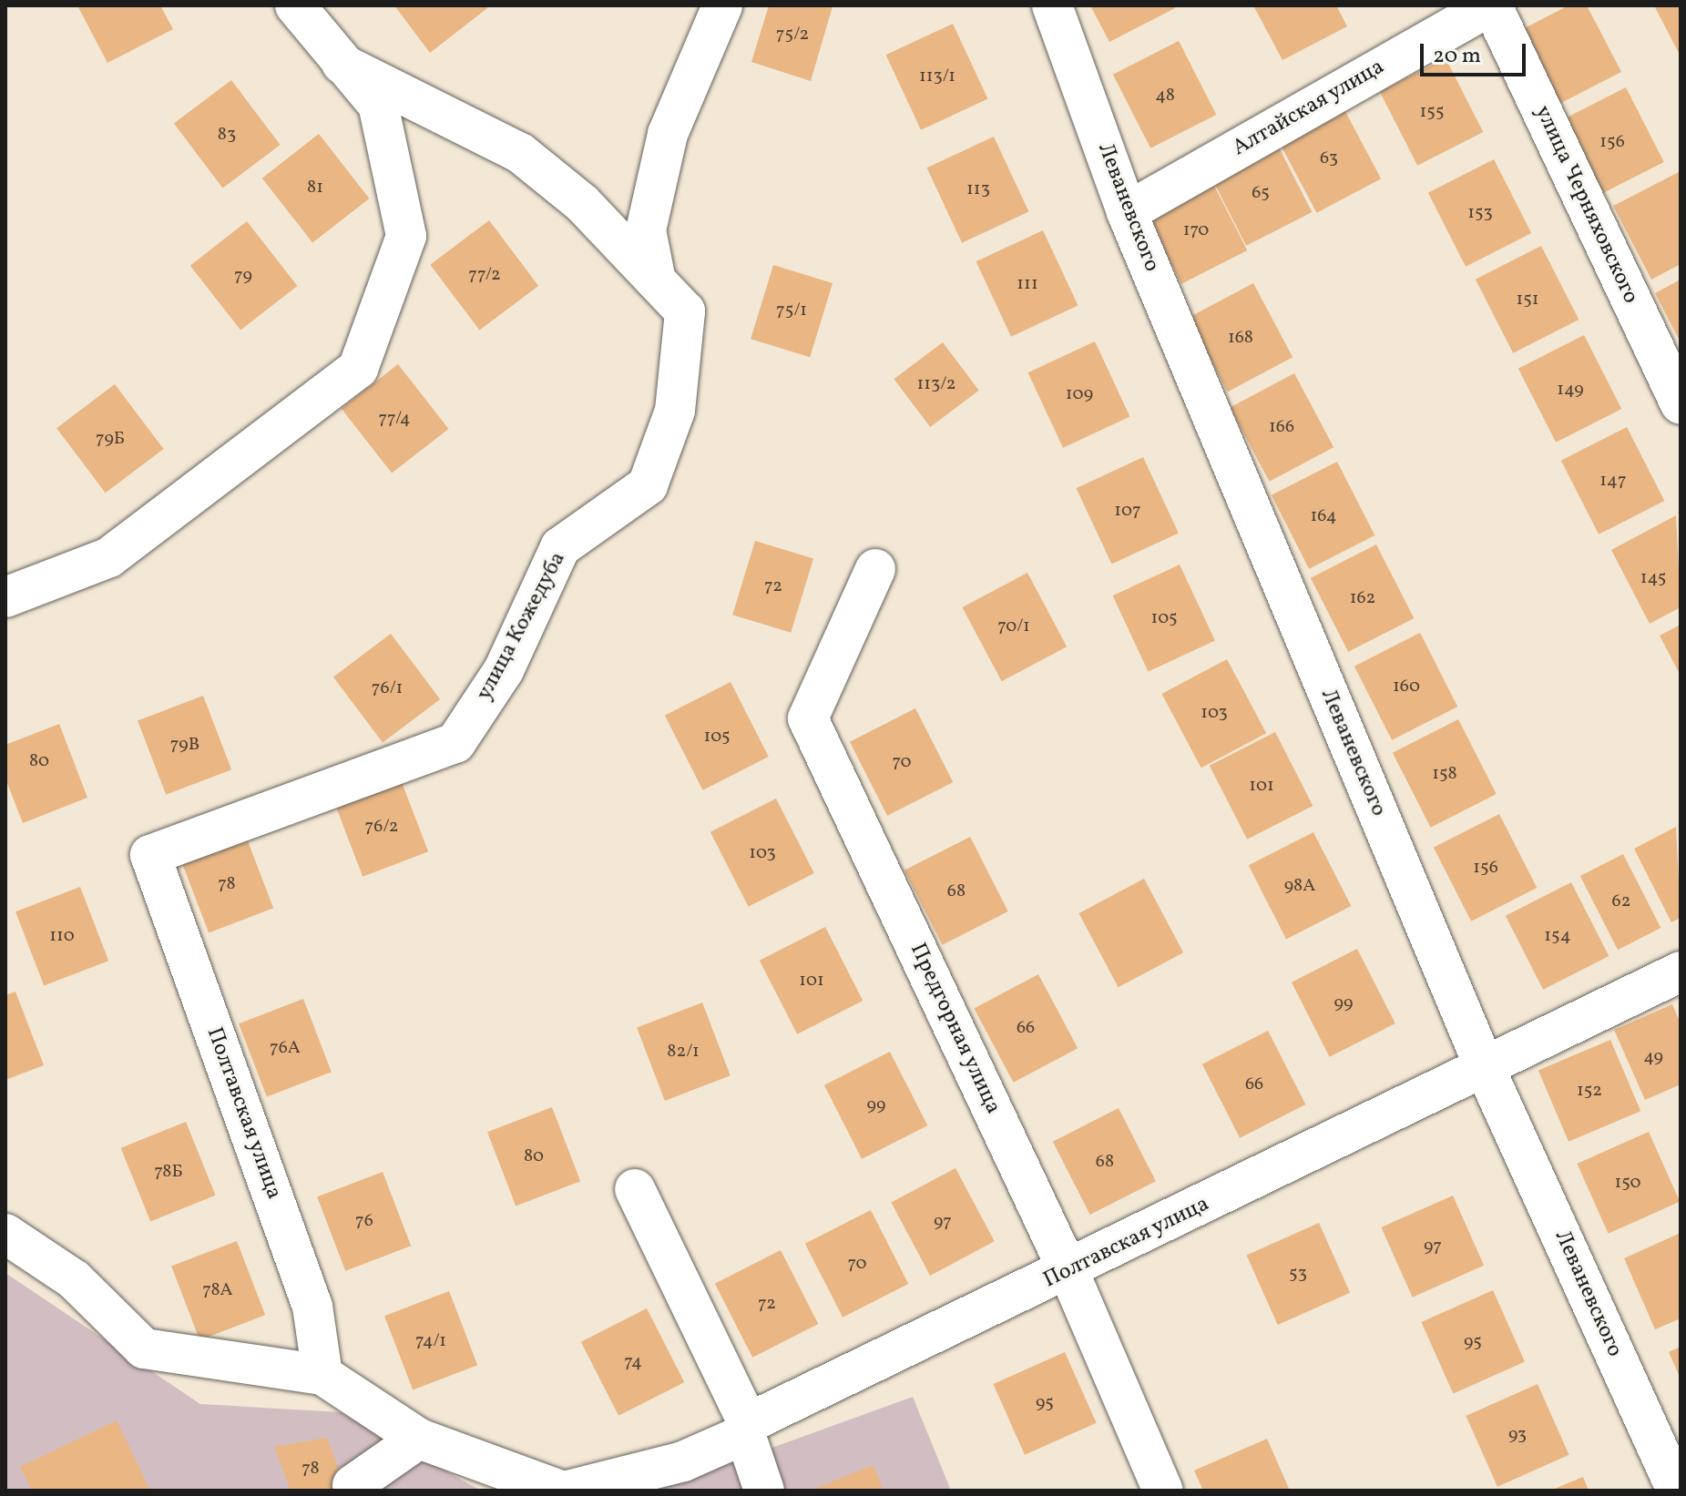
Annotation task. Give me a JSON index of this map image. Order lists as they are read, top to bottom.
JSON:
{
  "streets": {
    "street": [
      "Алтайская улица",
      "улица Черняховского",
      "Леваневского",
      "улица Кожедуба",
      "Предгорная улица",
      "Полтавская улица"
    ]
  },
  "crossings": [
    ["Алтайская улица", "улица Черняховского"],
    ["Алтайская улица", "Леваневского"],
    ["Леваневского", "Полтавская улица"],
    ["улица Кожедуба", "Полтавская улица"],
    ["Предгорная улица", "Полтавская улица"]
  ],
  "house_numbers": [
    "75/2",
    "113/1",
    "48",
    "155",
    "83",
    "156",
    "63",
    "81",
    "113",
    "65",
    "153",
    "170",
    "77/2",
    "79",
    "111",
    "151",
    "75/1",
    "168",
    "113/2",
    "149",
    "109",
    "77/4",
    "166",
    "79Б",
    "147",
    "107",
    "164",
    "145",
    "72",
    "162",
    "105",
    "70/1",
    "160",
    "76/1",
    "103",
    "105",
    "79В",
    "80",
    "70",
    "158",
    "101",
    "76/2",
    "103",
    "156",
    "78",
    "98А",
    "68",
    "62",
    "110",
    "154",
    "101",
    "99",
    "66",
    "76А",
    "82/1",
    "49",
    "66",
    "152",
    "99",
    "80",
    "68",
    "78Б",
    "150",
    "76",
    "97",
    "97",
    "70",
    "53",
    "78А",
    "72",
    "74/1",
    "95",
    "74",
    "95",
    "93",
    "78"
  ],
  "scale_bar": "20 m"
}
